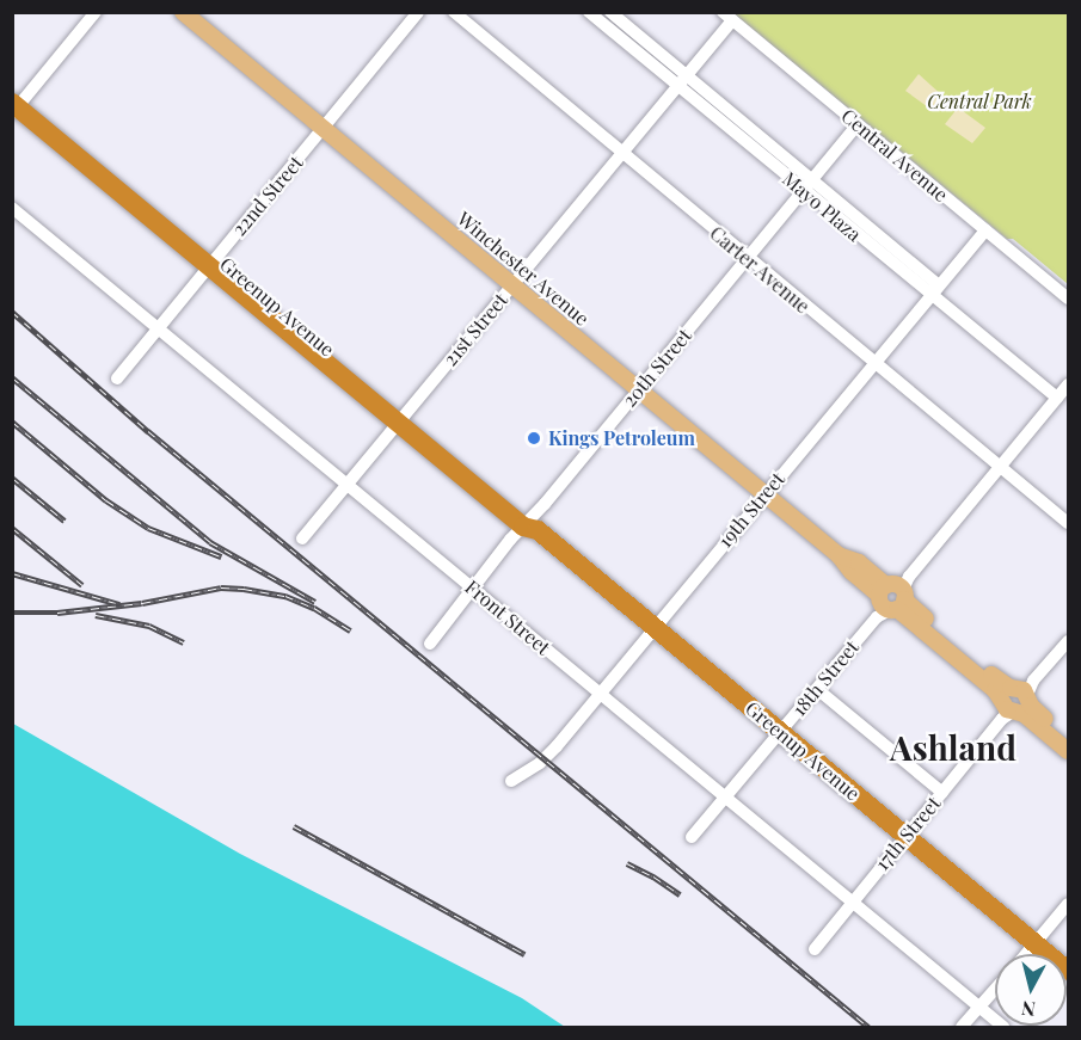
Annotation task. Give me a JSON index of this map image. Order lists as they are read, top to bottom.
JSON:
{
  "streets": {
    "highway": ["Greenup Avenue"],
    "main road": ["Winchester Avenue"],
    "street": [
      "Central Avenue",
      "22nd Street",
      "Mayo Plaza",
      "Carter Avenue",
      "21st Street",
      "20th Street",
      "19th Street",
      "Front Street",
      "18th Street",
      "17th Street"
    ]
  },
  "crossings": [
    ["Central Avenue", "21st Street"],
    ["Central Avenue", "20th Street"],
    ["Central Avenue", "19th Street"],
    ["22nd Street", "Winchester Avenue"],
    ["22nd Street", "Greenup Avenue"],
    ["22nd Street", "Front Street"],
    ["Mayo Plaza", "21st Street"],
    ["Mayo Plaza", "20th Street"],
    ["Mayo Plaza", "19th Street"],
    ["Mayo Plaza", "18th Street"],
    ["Winchester Avenue", "21st Street"],
    ["Winchester Avenue", "20th Street"],
    ["Winchester Avenue", "19th Street"],
    ["Winchester Avenue", "18th Street"],
    ["Winchester Avenue", "17th Street"],
    ["Carter Avenue", "21st Street"],
    ["Carter Avenue", "20th Street"],
    ["Carter Avenue", "19th Street"],
    ["Carter Avenue", "18th Street"],
    ["Greenup Avenue", "21st Street"],
    ["Greenup Avenue", "20th Street"],
    ["Greenup Avenue", "19th Street"],
    ["Greenup Avenue", "18th Street"],
    ["Greenup Avenue", "17th Street"],
    ["21st Street", "Front Street"],
    ["20th Street", "Front Street"],
    ["19th Street", "Front Street"],
    ["Front Street", "18th Street"],
    ["Front Street", "17th Street"]
  ],
  "districts": ["Ashland"],
  "parks": ["Central Park"],
  "places": ["Kings Petroleum"],
  "north": "bottom"
}
